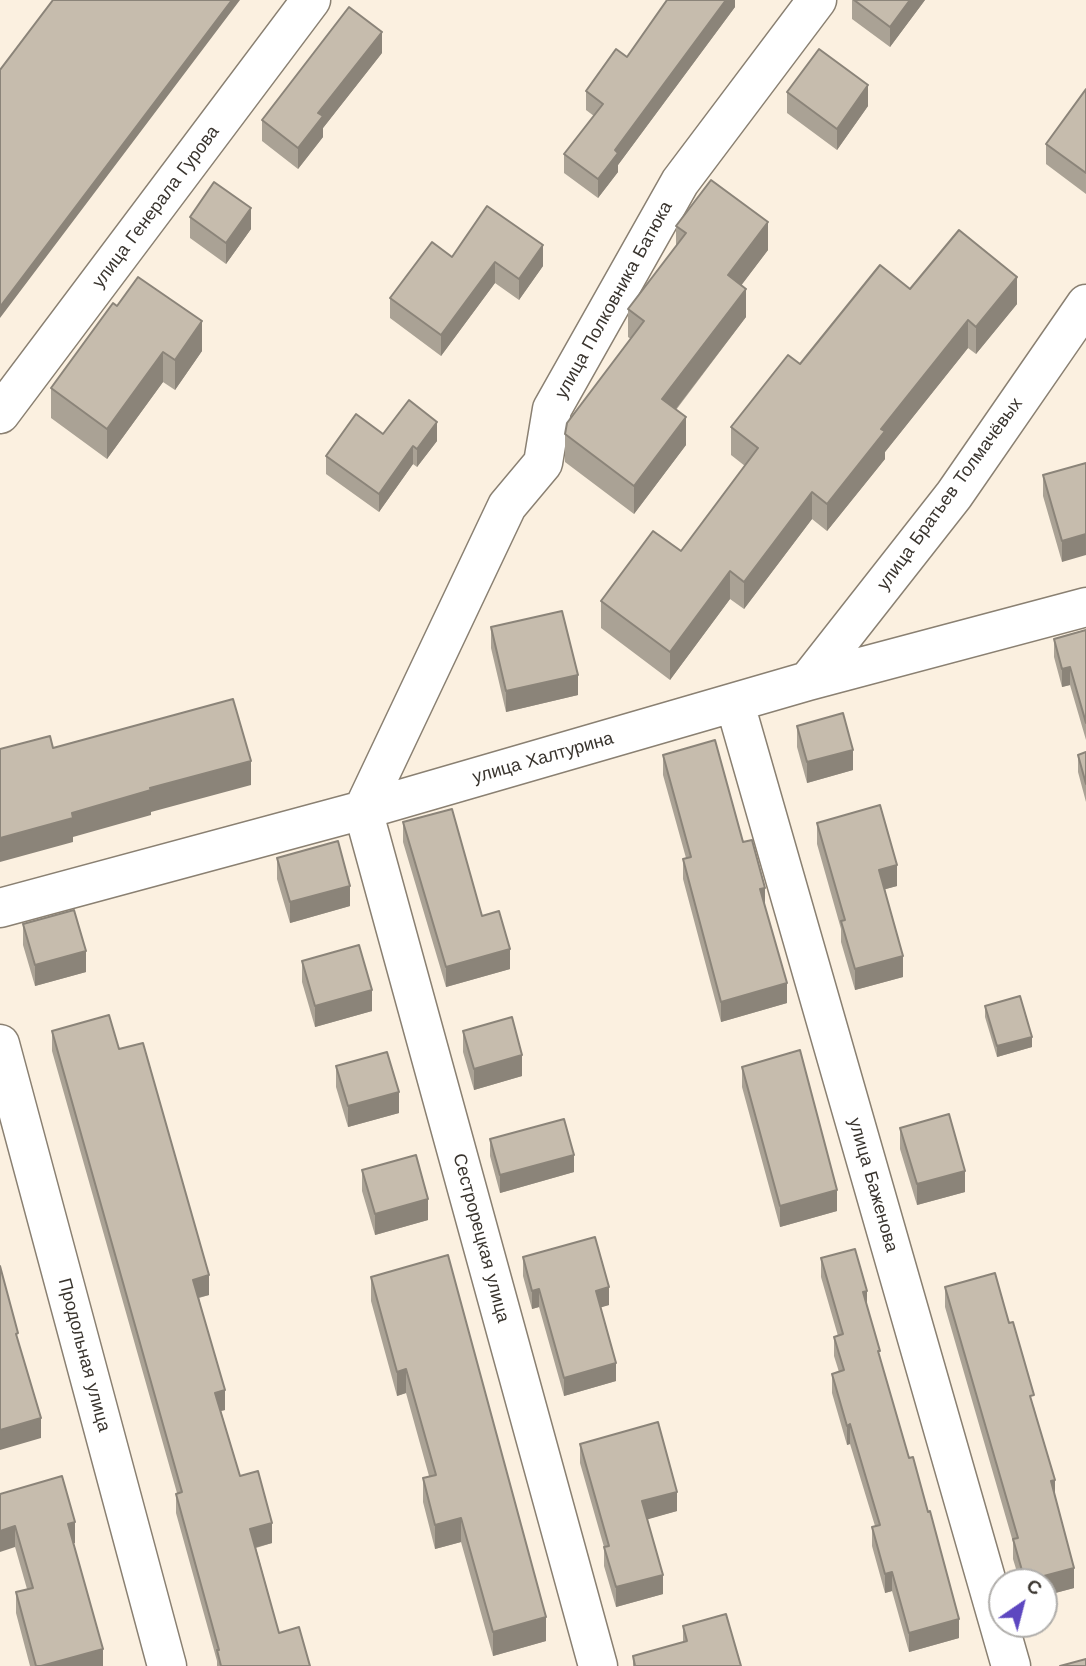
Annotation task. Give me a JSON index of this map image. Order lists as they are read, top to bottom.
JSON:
{
  "streets": {
    "street": [
      "улица Генерала Гурова",
      "улица Полковника Батюка",
      "улица Братьев Толмачёвых",
      "улица Халтурина",
      "улица Баженова",
      "Сестрорецкая улица",
      "Продольная улица"
    ]
  },
  "crossings": [
    ["улица Полковника Батюка", "улица Халтурина"],
    ["улица Полковника Батюка", "Сестрорецкая улица"],
    ["улица Братьев Толмачёвых", "улица Халтурина"],
    ["улица Халтурина", "улица Баженова"],
    ["улица Халтурина", "Сестрорецкая улица"]
  ],
  "north": "top right"
}
